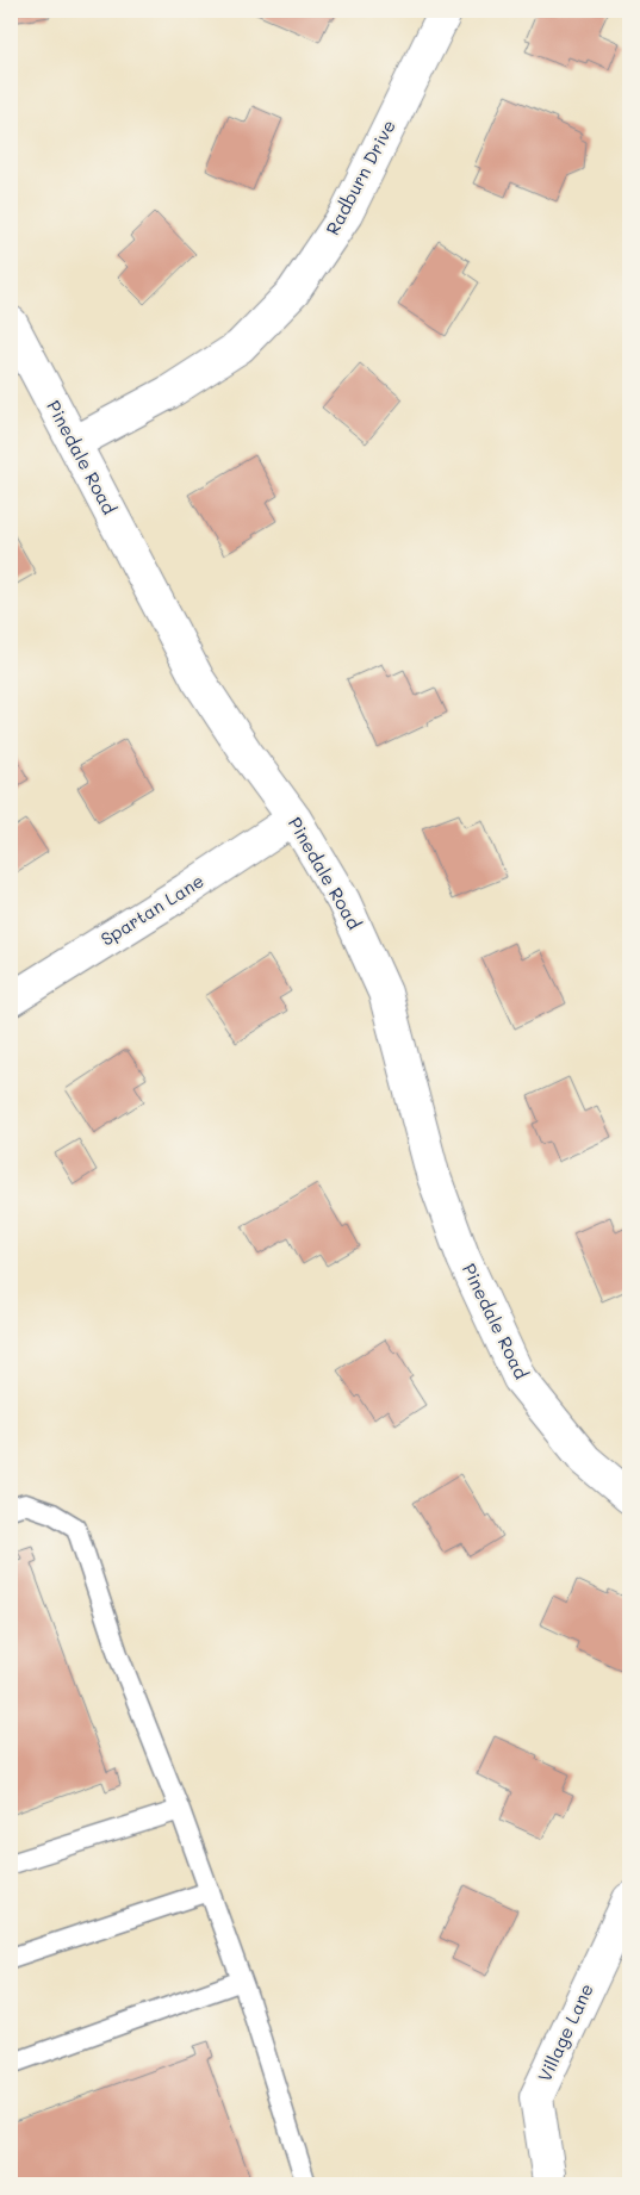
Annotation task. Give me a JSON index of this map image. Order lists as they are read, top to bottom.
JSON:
{
  "streets": {
    "street": [
      "Radburn Drive",
      "Pinedale Road",
      "Spartan Lane",
      "Village Lane"
    ]
  },
  "crossings": [
    ["Radburn Drive", "Pinedale Road"],
    ["Pinedale Road", "Spartan Lane"]
  ]
}
